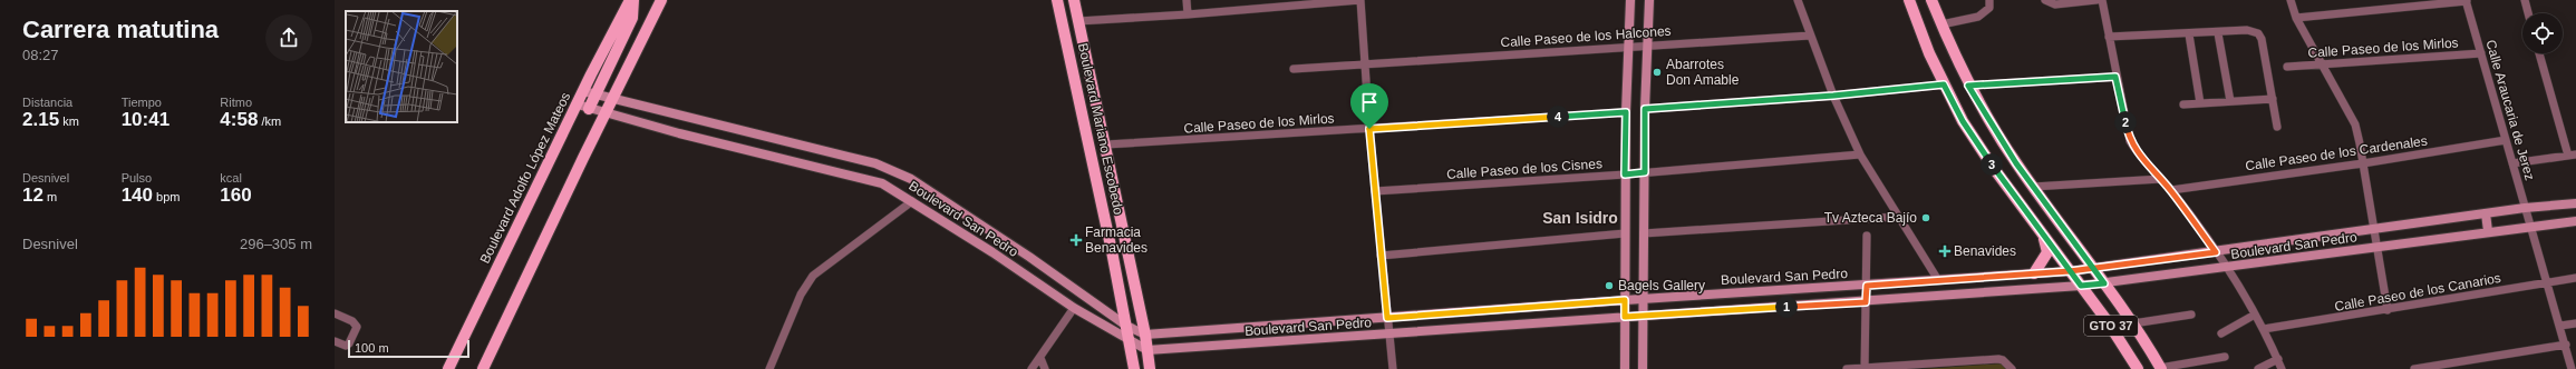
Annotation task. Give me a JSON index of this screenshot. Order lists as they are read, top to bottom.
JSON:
{
  "streets": {
    "main road": ["Boulevard Mariano Escobedo", "Boulevard Adolfo López Mateos", "GTO 37"],
    "street": [
      "Calle Paseo de los Halcones",
      "Calle Paseo de los Mirlos",
      "Calle Araucaria de Jerez",
      "Calle Paseo de los Cardenales",
      "Calle Paseo de los Cisnes",
      "Boulevard San Pedro",
      "Calle Paseo de los Canarios"
    ]
  },
  "crossings": [
    ["Calle Paseo de los Mirlos", "Calle Araucaria de Jerez"],
    ["Calle Paseo de los Mirlos", "Boulevard Mariano Escobedo"],
    ["Calle Araucaria de Jerez", "Calle Paseo de los Cardenales"],
    ["Calle Araucaria de Jerez", "Boulevard San Pedro"],
    ["Calle Araucaria de Jerez", "Calle Paseo de los Canarios"],
    ["Boulevard Mariano Escobedo", "Boulevard San Pedro"],
    ["Boulevard Adolfo López Mateos", "Boulevard San Pedro"],
    ["Boulevard San Pedro", "GTO 37"]
  ],
  "districts": ["San Isidro"],
  "places": {
    "other": ["Abarrotes Don Amable", "Tv Azteca Bajío", "Bagels Gallery"],
    "health": ["Farmacia Benavides", "Benavides"]
  },
  "scale_bar": "100 m",
  "page": {
    "heading": ["Carrera matutina", "08:27"],
    "stats": [
      ["Distancia", "2.15 km"],
      ["Tiempo", "10:41"],
      ["Ritmo", "4:58 /km"],
      ["Desnivel", "12 m"],
      ["Pulso", "140 bpm"],
      ["kcal", "160"]
    ],
    "pins": [
      "4",
      "2",
      "3",
      "1"
    ],
    "chart": ["Desnivel", "296–305 m"],
    "scale": "100 m"
  }
}
